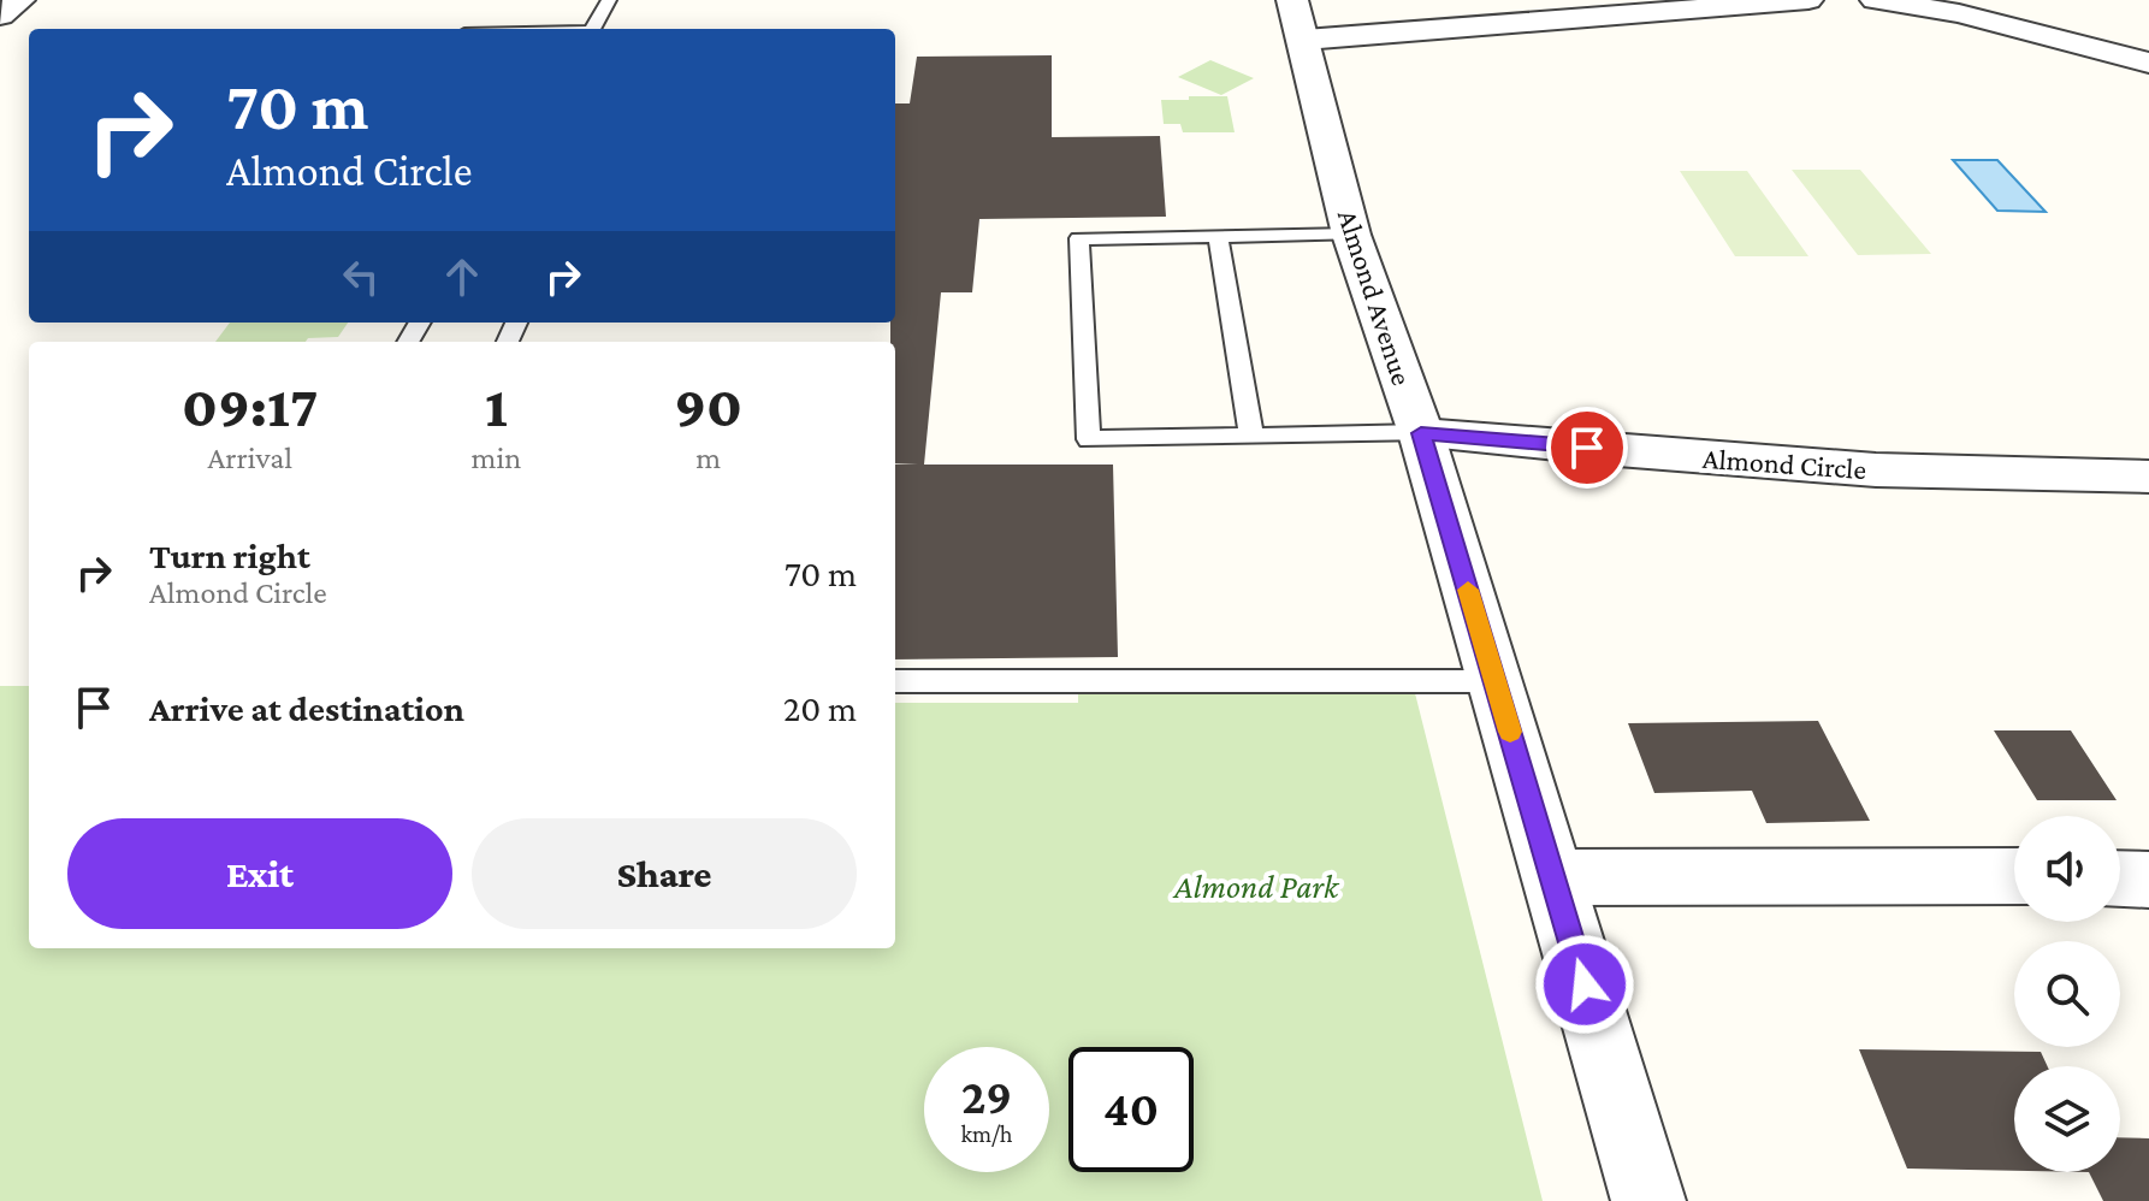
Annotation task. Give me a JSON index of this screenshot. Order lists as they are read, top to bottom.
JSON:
{
  "streets": {
    "street": ["Almond Avenue", "Almond Circle"]
  },
  "crossings": [
    ["Almond Avenue", "Almond Circle"]
  ],
  "parks": ["Almond Park"],
  "page": {
    "turn": ["70 m", "Almond Circle"],
    "eta": [
      "09:17",
      "Arrival",
      "1",
      "min",
      "90",
      "m"
    ],
    "list": [
      {
        "name": "Turn right",
        "note": "Almond Circle",
        "value": "70 m"
      },
      {
        "name": "Arrive at destination",
        "value": "20 m"
      }
    ],
    "buttons": ["Exit", "Share"],
    "speed": "29 km/h",
    "limit": "40"
  }
}
